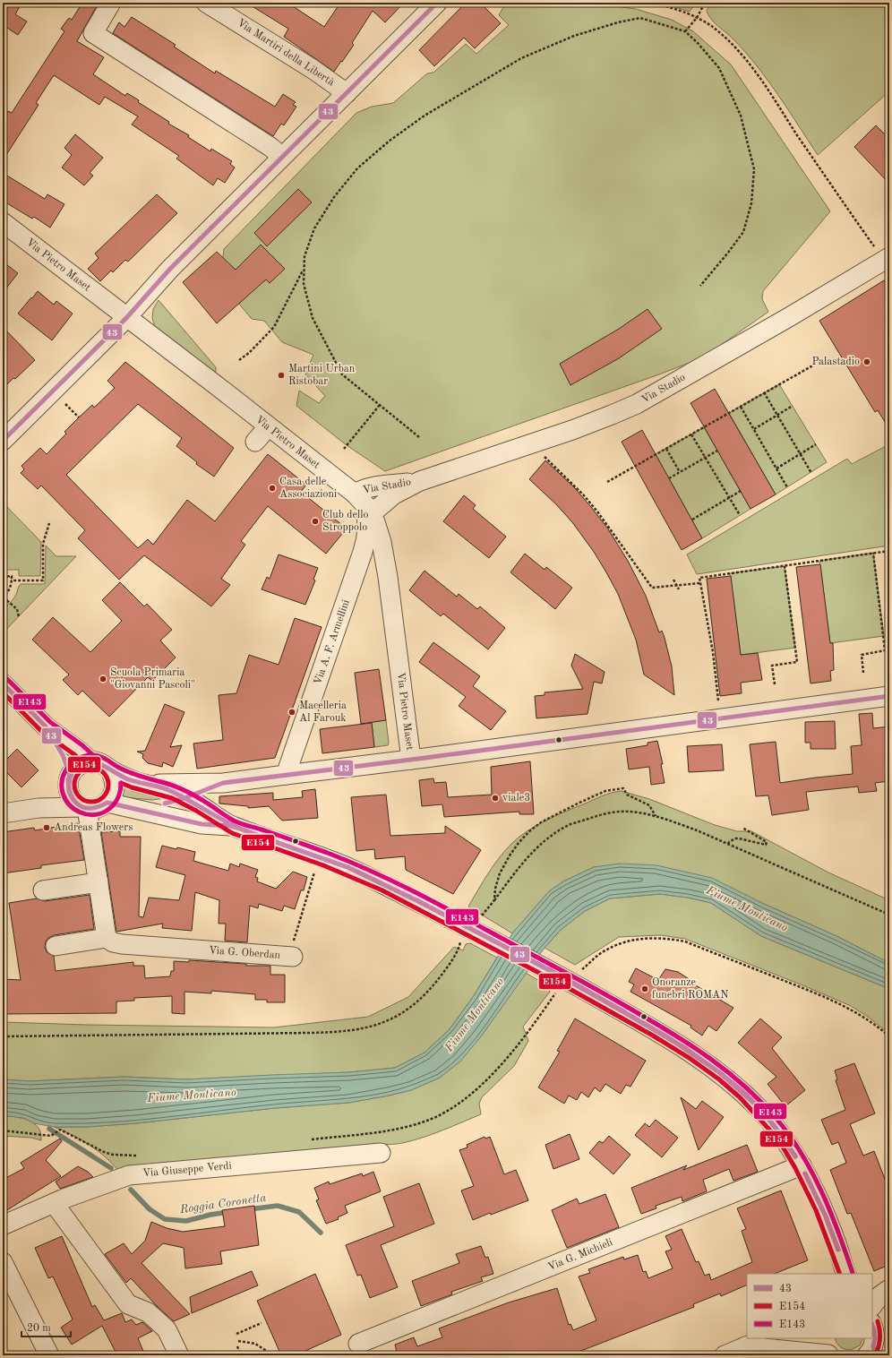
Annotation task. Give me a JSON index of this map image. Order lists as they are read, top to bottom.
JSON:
{
  "streets": {
    "street": [
      "Via Martiri della Libertà",
      "Via Pietro Maset",
      "Via Stadio",
      "Via A. F. Armellini",
      "Via G. Oberdan",
      "Via Giuseppe Verdi",
      "Via G. Michieli"
    ]
  },
  "crossings": [
    ["Via Pietro Maset", "Via Stadio"],
    ["Via Pietro Maset", "Via A. F. Armellini"],
    ["Via Stadio", "Via A. F. Armellini"]
  ],
  "water": ["Fiume Monticano", "Roggia Coronetta"],
  "places": [
    "Palastadio",
    "Martini Urban Ristobar",
    "Casa delle Associazioni",
    "Club dello Stroppolo",
    "Scuola Primaria \"Giovanni Pascoli\"",
    "Macelleria Al Farouk",
    "viale3",
    "Andreas Flowers",
    "Onoranze funebri ROMAN"
  ],
  "lines": ["transit line 43", "transit line E143", "transit line E154"],
  "legend": ["43", "E154", "E143"],
  "scale_bar": "20 m"
}
